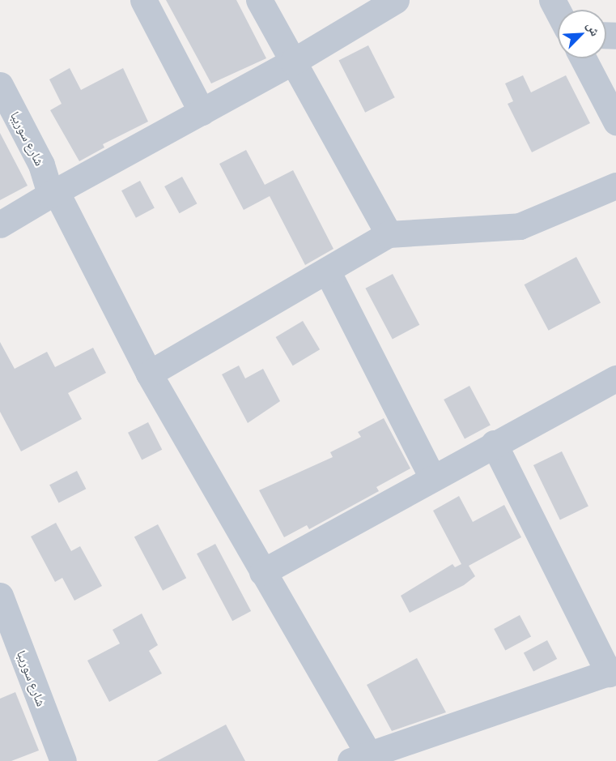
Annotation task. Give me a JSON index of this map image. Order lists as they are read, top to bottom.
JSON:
{
  "streets": {
    "street": ["شارع سوريبا"]
  },
  "north": "top right"
}
